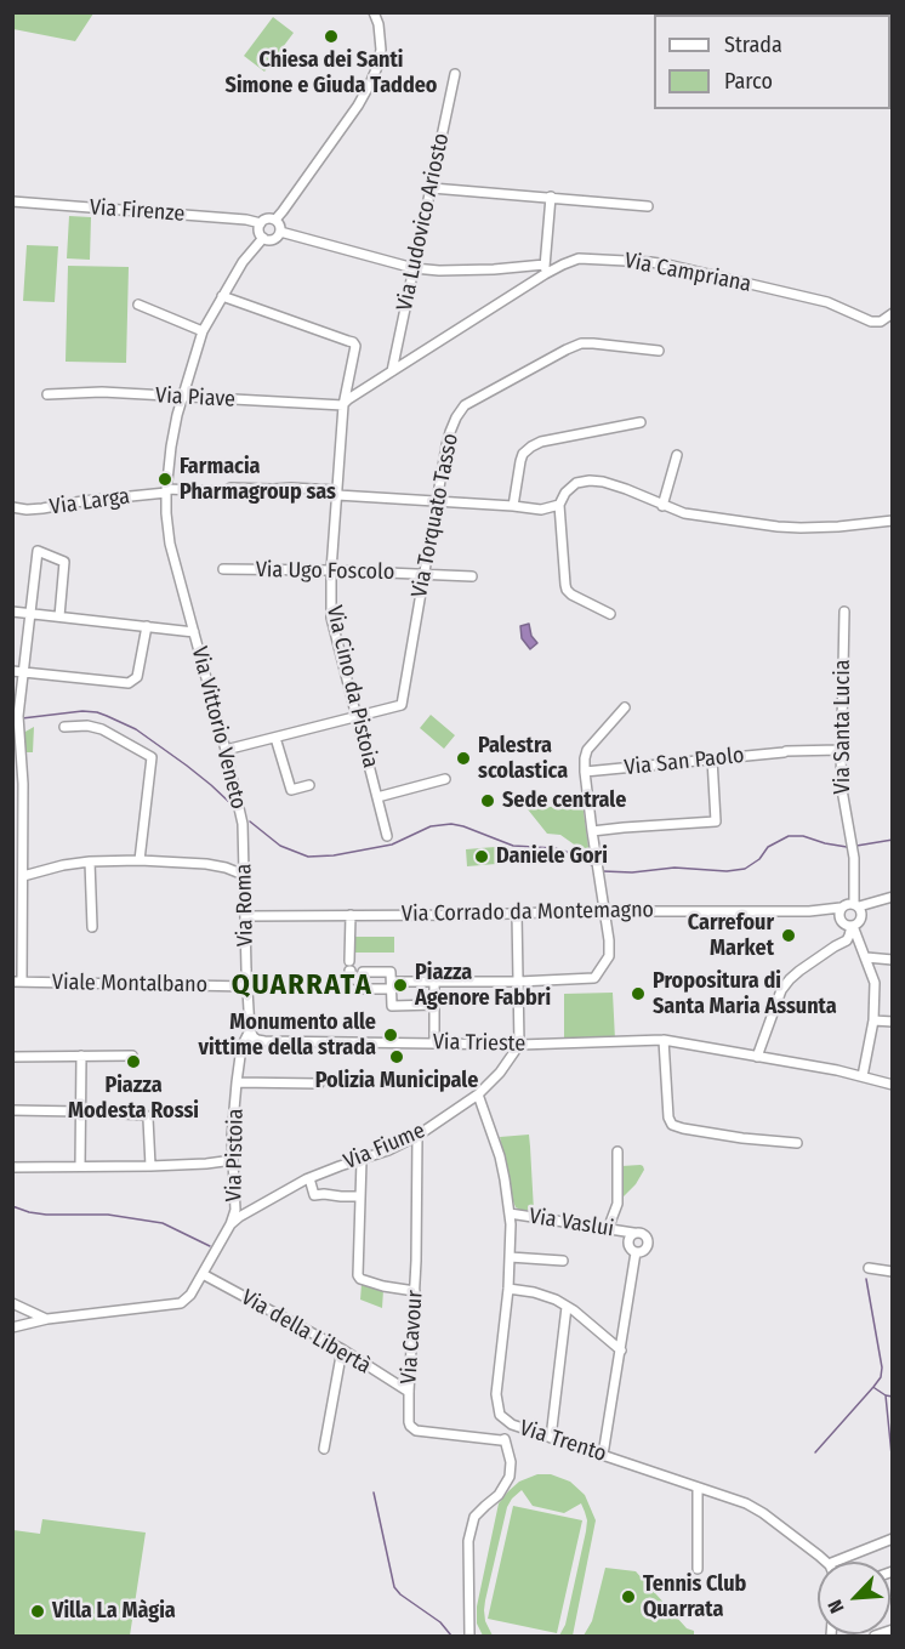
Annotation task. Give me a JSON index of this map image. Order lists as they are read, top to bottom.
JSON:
{
  "streets": {
    "street": [
      "Via Firenze",
      "Via Ludovico Ariosto",
      "Via Campriana",
      "Via Piave",
      "Via Larga",
      "Via Torquato Tasso",
      "Via Ugo Foscolo",
      "Via Cino da Pistoia",
      "Via Santa Lucia",
      "Via Vittorio Veneto",
      "Via San Paolo",
      "Via Roma",
      "Via Corrado da Montemagno",
      "Viale Montalbano",
      "Via Trieste",
      "Via Fiume",
      "Via Pistoia",
      "Via Vaslui",
      "Via della Libertà",
      "Via Cavour",
      "Via Trento"
    ]
  },
  "crossings": [
    ["Via Firenze", "Via Vittorio Veneto"],
    ["Via Ludovico Ariosto", "Via Campriana"],
    ["Via Campriana", "Via Piave"],
    ["Via Campriana", "Via Cino da Pistoia"],
    ["Via Piave", "Via Cino da Pistoia"],
    ["Via Piave", "Via Vittorio Veneto"],
    ["Via Larga", "Via Torquato Tasso"],
    ["Via Larga", "Via Cino da Pistoia"],
    ["Via Larga", "Via Vittorio Veneto"],
    ["Via Torquato Tasso", "Via Ugo Foscolo"],
    ["Via Torquato Tasso", "Via Cino da Pistoia"],
    ["Via Ugo Foscolo", "Via Cino da Pistoia"],
    ["Via Cino da Pistoia", "Via Vittorio Veneto"],
    ["Via Santa Lucia", "Via San Paolo"],
    ["Via Santa Lucia", "Via Corrado da Montemagno"],
    ["Via Vittorio Veneto", "Via Roma"],
    ["Via Roma", "Via Corrado da Montemagno"],
    ["Via Roma", "Viale Montalbano"],
    ["Via Trieste", "Via Fiume"],
    ["Via Trieste", "Via Pistoia"],
    ["Via Fiume", "Via Pistoia"],
    ["Via Fiume", "Via Cavour"],
    ["Via Fiume", "Via Trento"],
    ["Via Pistoia", "Via della Libertà"],
    ["Via Vaslui", "Via Trento"],
    ["Via della Libertà", "Via Cavour"]
  ],
  "districts": ["QUARRATA"],
  "places": [
    "Chiesa dei Santi Simone e Giuda Taddeo",
    "Farmacia Pharmagroup sas",
    "Palestra scolastica",
    "Sede centrale",
    "Daniele Gori",
    "Carrefour Market",
    "Piazza Agenore Fabbri",
    "Propositura di Santa Maria Assunta",
    "Monumento alle vittime della strada",
    "Polizia Municipale",
    "Piazza Modesta Rossi",
    "Tennis Club Quarrata",
    "Villa La Màgia"
  ],
  "legend": ["Strada", "Parco"],
  "north": "bottom left"
}
